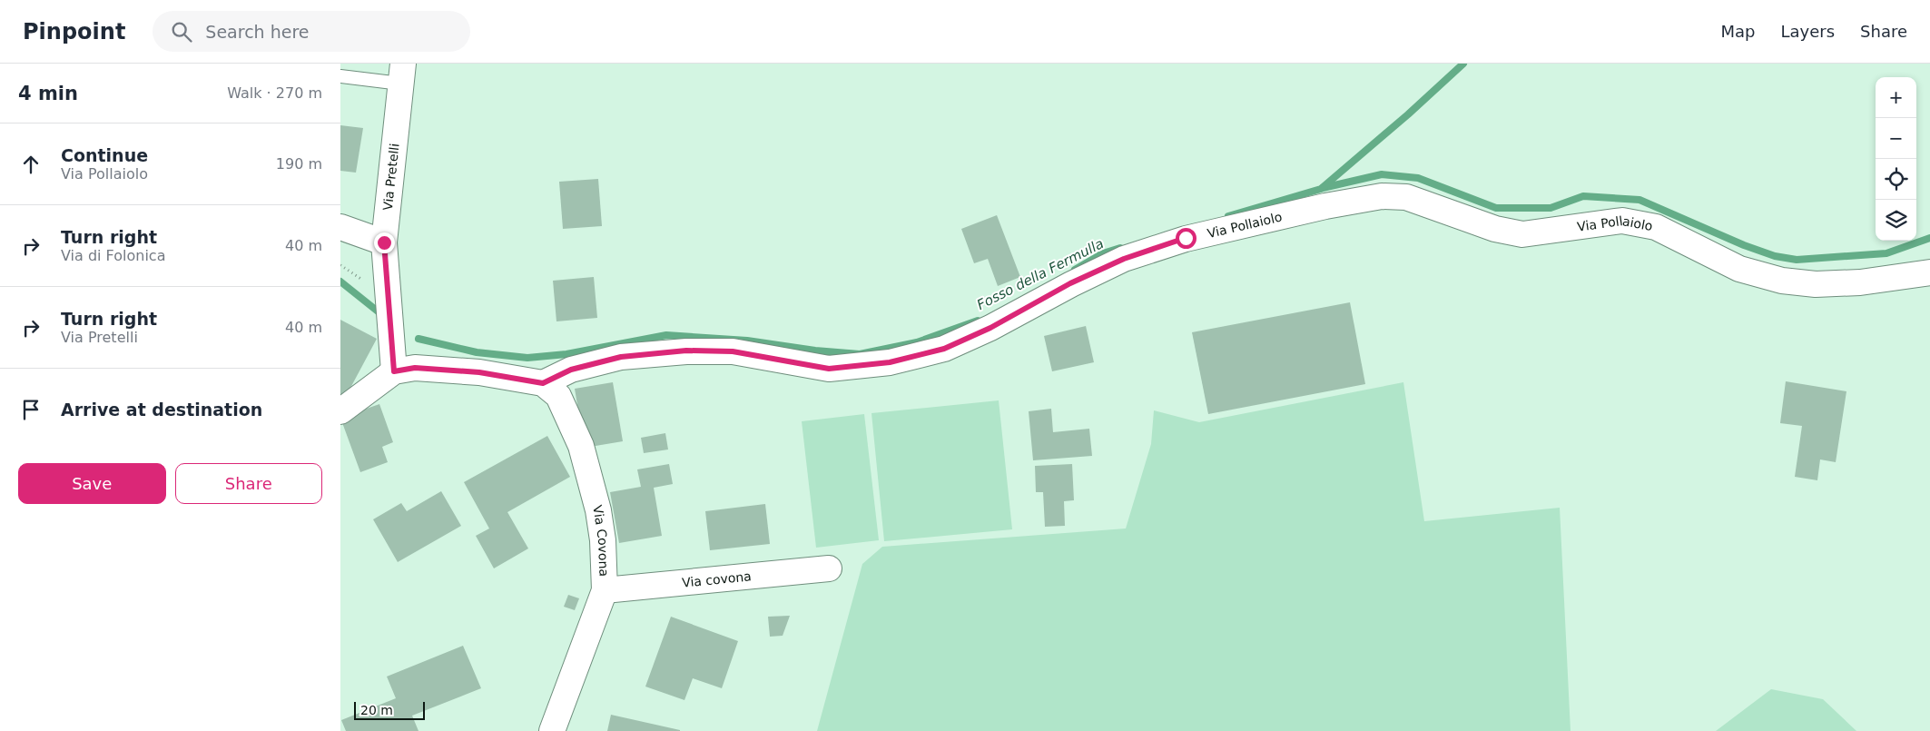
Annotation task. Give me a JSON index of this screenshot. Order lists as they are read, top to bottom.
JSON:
{
  "streets": {
    "street": [
      "Via Pretelli",
      "Via Pollaiolo",
      "Via Covona",
      "Via covona"
    ]
  },
  "crossings": [
    ["Via Pollaiolo", "Via Covona"],
    ["Via Covona", "Via covona"]
  ],
  "water": ["Fosso della Fermulla"],
  "scale_bar": "20 m",
  "page": {
    "header": "Pinpoint",
    "search": "Search here",
    "nav": ["Map", "Layers", "Share"],
    "heading": ["4 min", "Walk · 270 m"],
    "map_buttons": ["+", "−"],
    "list": [
      ["Continue", "Via Pollaiolo", "190 m"],
      ["Turn right", "Via di Folonica", "40 m"],
      ["Turn right", "Via Pretelli", "40 m"],
      "Arrive at destination"
    ],
    "buttons": ["Save", "Share"],
    "scale": "20 m"
  }
}
